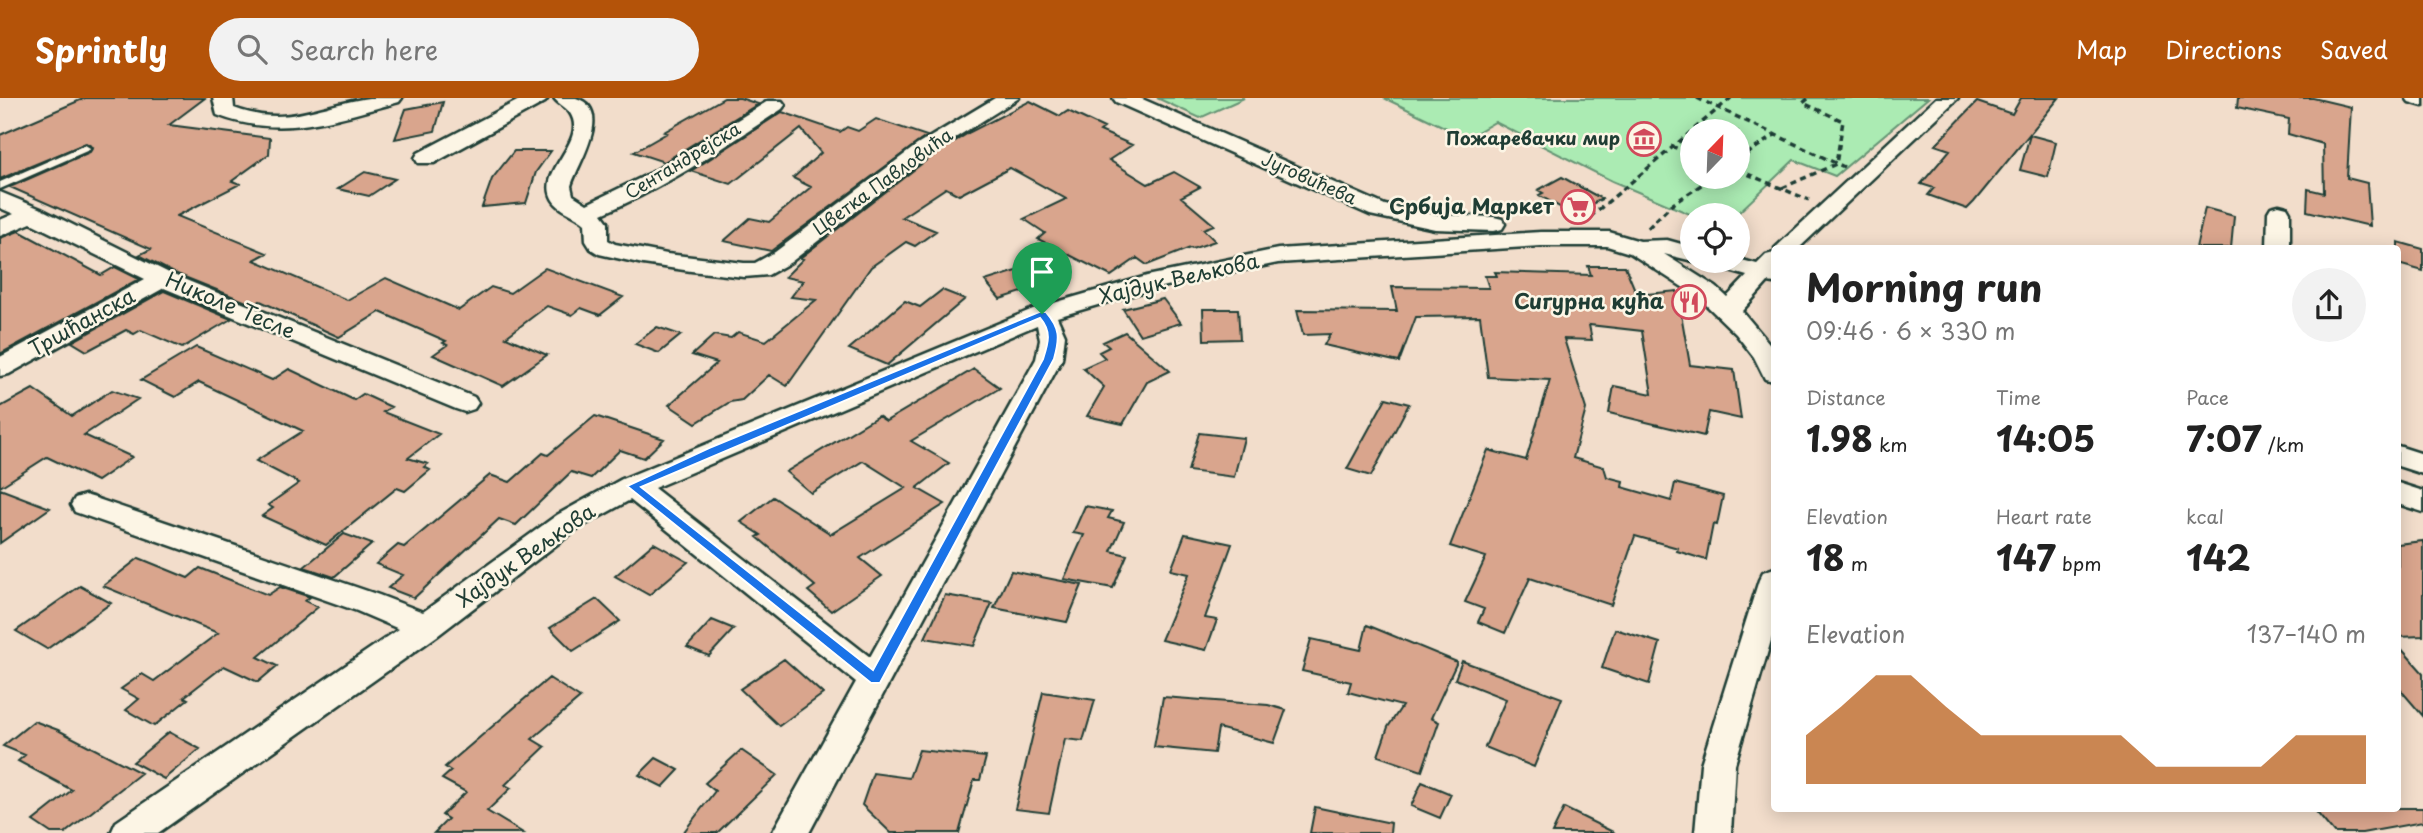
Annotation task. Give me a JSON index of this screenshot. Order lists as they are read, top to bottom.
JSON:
{
  "streets": {
    "street": [
      "Сентандрејска",
      "Југовићева",
      "Цветка Павловића",
      "Хајдук Вељкова",
      "Николе Тесле",
      "Тршћанска"
    ]
  },
  "crossings": [
    ["Сентандрејска", "Цветка Павловића"],
    ["Југовићева", "Хајдук Вељкова"],
    ["Николе Тесле", "Тршћанска"]
  ],
  "places": {
    "museum": ["Пожаревачки мир"],
    "supermarket": ["Србија Маркет"],
    "restaurant": ["Сигурна кућа"]
  },
  "north": "top right",
  "page": {
    "header": "Sprintly",
    "search": "Search here",
    "nav": ["Map", "Directions", "Saved"],
    "heading": ["Morning run", "09:46 · 6 × 330 m"],
    "stats": [
      ["Distance", "1.98 km"],
      ["Time", "14:05"],
      ["Pace", "7:07 /km"],
      ["Elevation", "18 m"],
      ["Heart rate", "147 bpm"],
      ["kcal", "142"]
    ],
    "chart": ["Elevation", "137–140 m"]
  }
}
